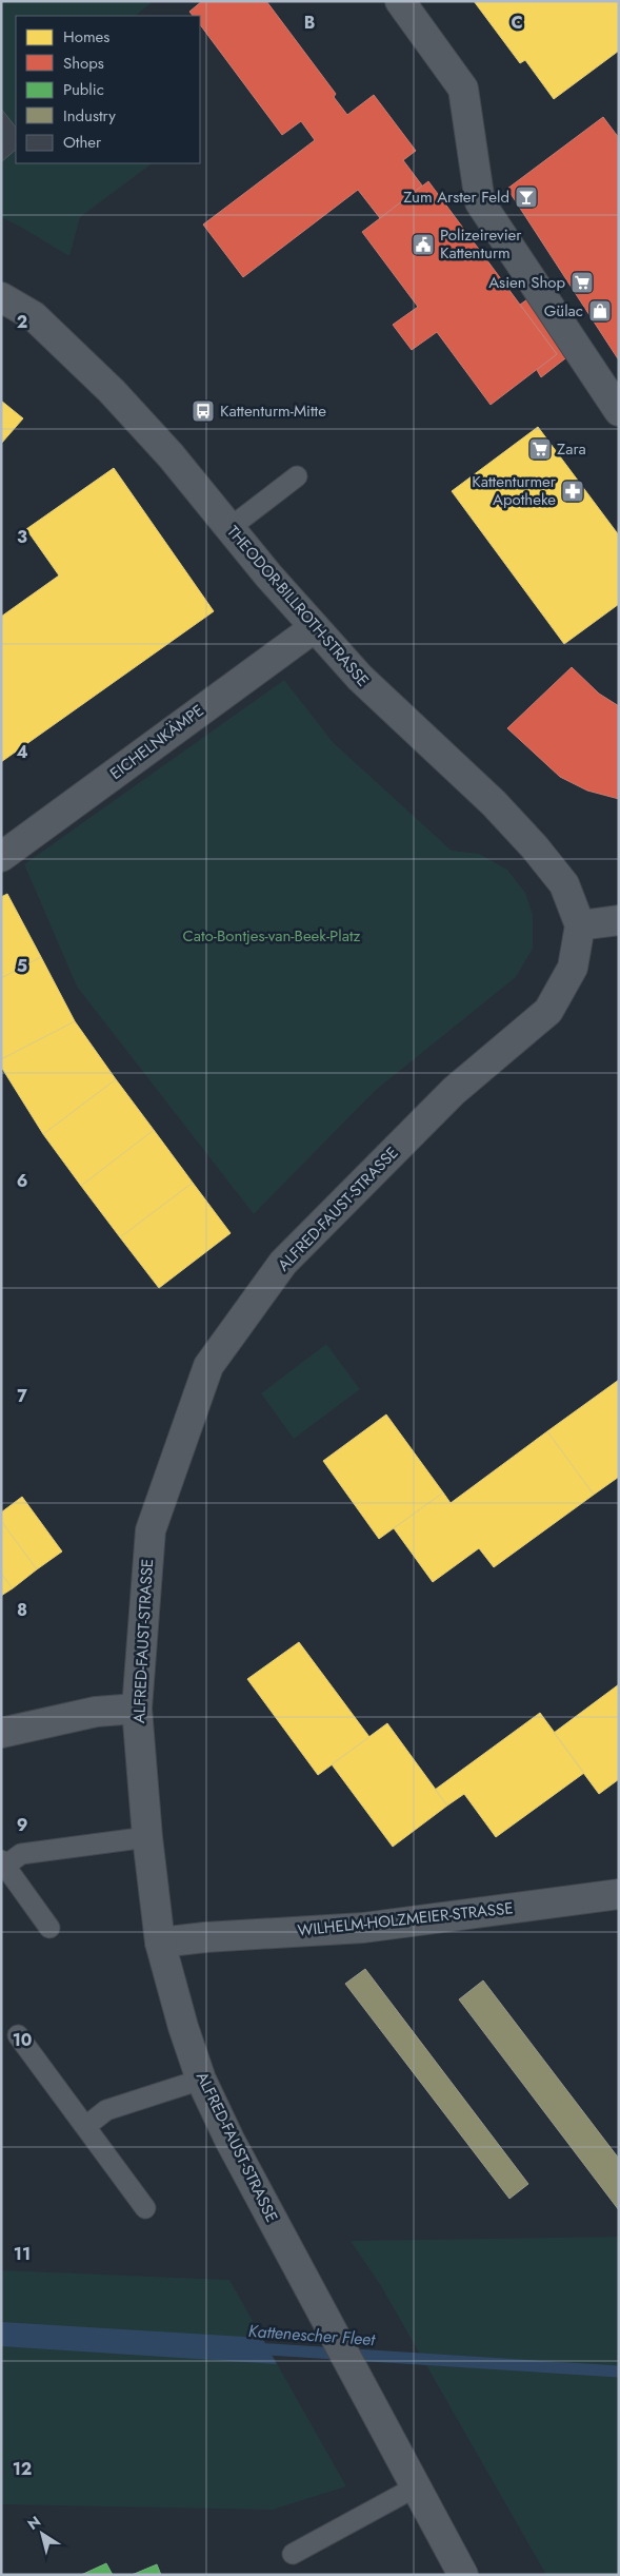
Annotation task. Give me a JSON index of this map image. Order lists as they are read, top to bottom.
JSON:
{
  "streets": {
    "street": [
      "THEODOR-BILLROTH-STRASSE",
      "EICHELNKÄMPE",
      "ALFRED-FAUST-STRASSE",
      "WILHELM-HOLZMEIER-STRASSE"
    ]
  },
  "crossings": [
    ["THEODOR-BILLROTH-STRASSE", "EICHELNKÄMPE"],
    ["THEODOR-BILLROTH-STRASSE", "ALFRED-FAUST-STRASSE"],
    ["ALFRED-FAUST-STRASSE", "WILHELM-HOLZMEIER-STRASSE"]
  ],
  "water": ["Kattenescher Fleet"],
  "parks": ["Cato-Bontjes-van-Beek-Platz"],
  "places": {
    "bar": ["Zum Arster Feld"],
    "public building": ["Polizeirevier Kattenturm"],
    "supermarket": ["Asien Shop", "Zara"],
    "shop": ["Gülac"],
    "bus stop": ["Kattenturm-Mitte"],
    "pharmacy": ["Kattenturmer Apotheke"]
  },
  "legend": [
    "Homes",
    "Shops",
    "Public",
    "Industry",
    "Other"
  ],
  "north": "top left",
  "grid": {
    "columns": ["B", "C"],
    "rows": [
      "2",
      "3",
      "4",
      "5",
      "6",
      "7",
      "8",
      "9",
      "10",
      "11",
      "12"
    ]
  }
}
